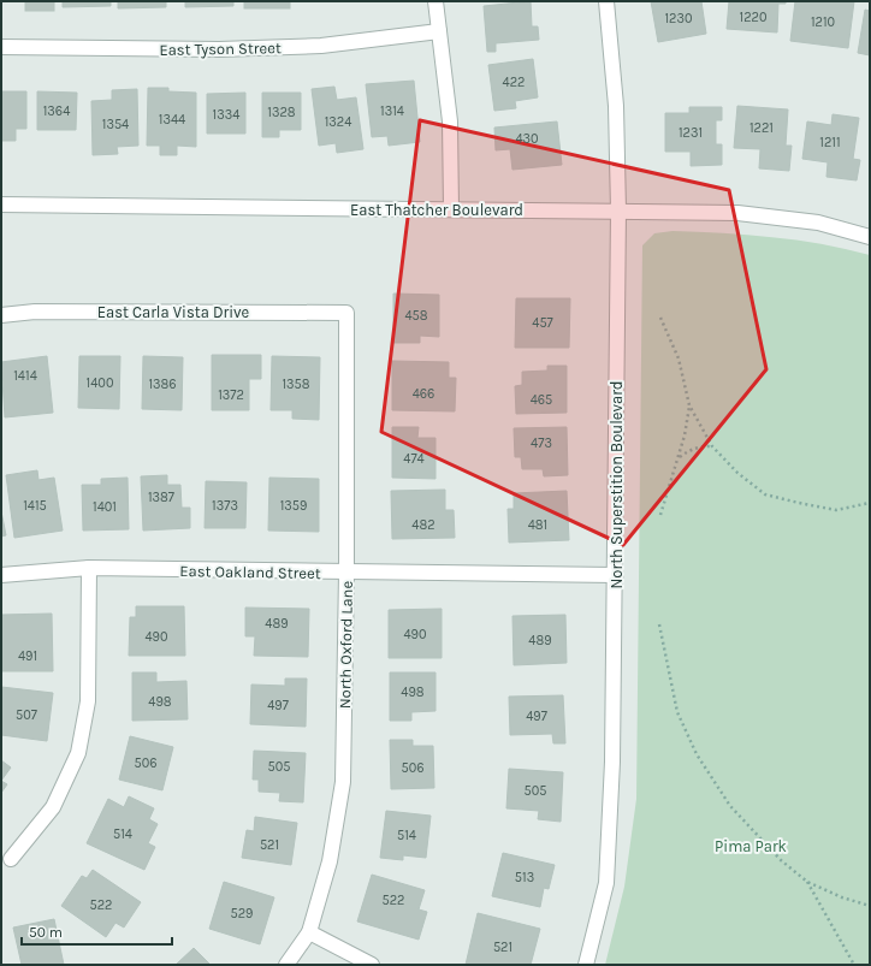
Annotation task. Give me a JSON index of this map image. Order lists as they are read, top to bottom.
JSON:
{
  "streets": {
    "street": [
      "East Tyson Street",
      "East Thatcher Boulevard",
      "East Carla Vista Drive",
      "North Superstition Boulevard",
      "East Oakland Street",
      "North Oxford Lane"
    ]
  },
  "crossings": [
    ["East Thatcher Boulevard", "North Superstition Boulevard"],
    ["East Carla Vista Drive", "North Oxford Lane"],
    ["North Superstition Boulevard", "East Oakland Street"],
    ["East Oakland Street", "North Oxford Lane"]
  ],
  "parks": ["Pima Park"],
  "house_numbers": [
    "1220",
    "1230",
    "1210",
    "422",
    "1364",
    "1314",
    "1328",
    "1334",
    "1344",
    "1324",
    "1354",
    "1221",
    "1231",
    "430",
    "1211",
    "458",
    "457",
    "1414",
    "1400",
    "1386",
    "1358",
    "466",
    "1372",
    "465",
    "473",
    "474",
    "1387",
    "1415",
    "1373",
    "1359",
    "1401",
    "482",
    "481",
    "489",
    "490",
    "490",
    "489",
    "491",
    "498",
    "498",
    "497",
    "507",
    "497",
    "506",
    "505",
    "506",
    "505",
    "514",
    "514",
    "521",
    "513",
    "522",
    "522",
    "529",
    "521"
  ],
  "scale_bar": "50 m"
}
